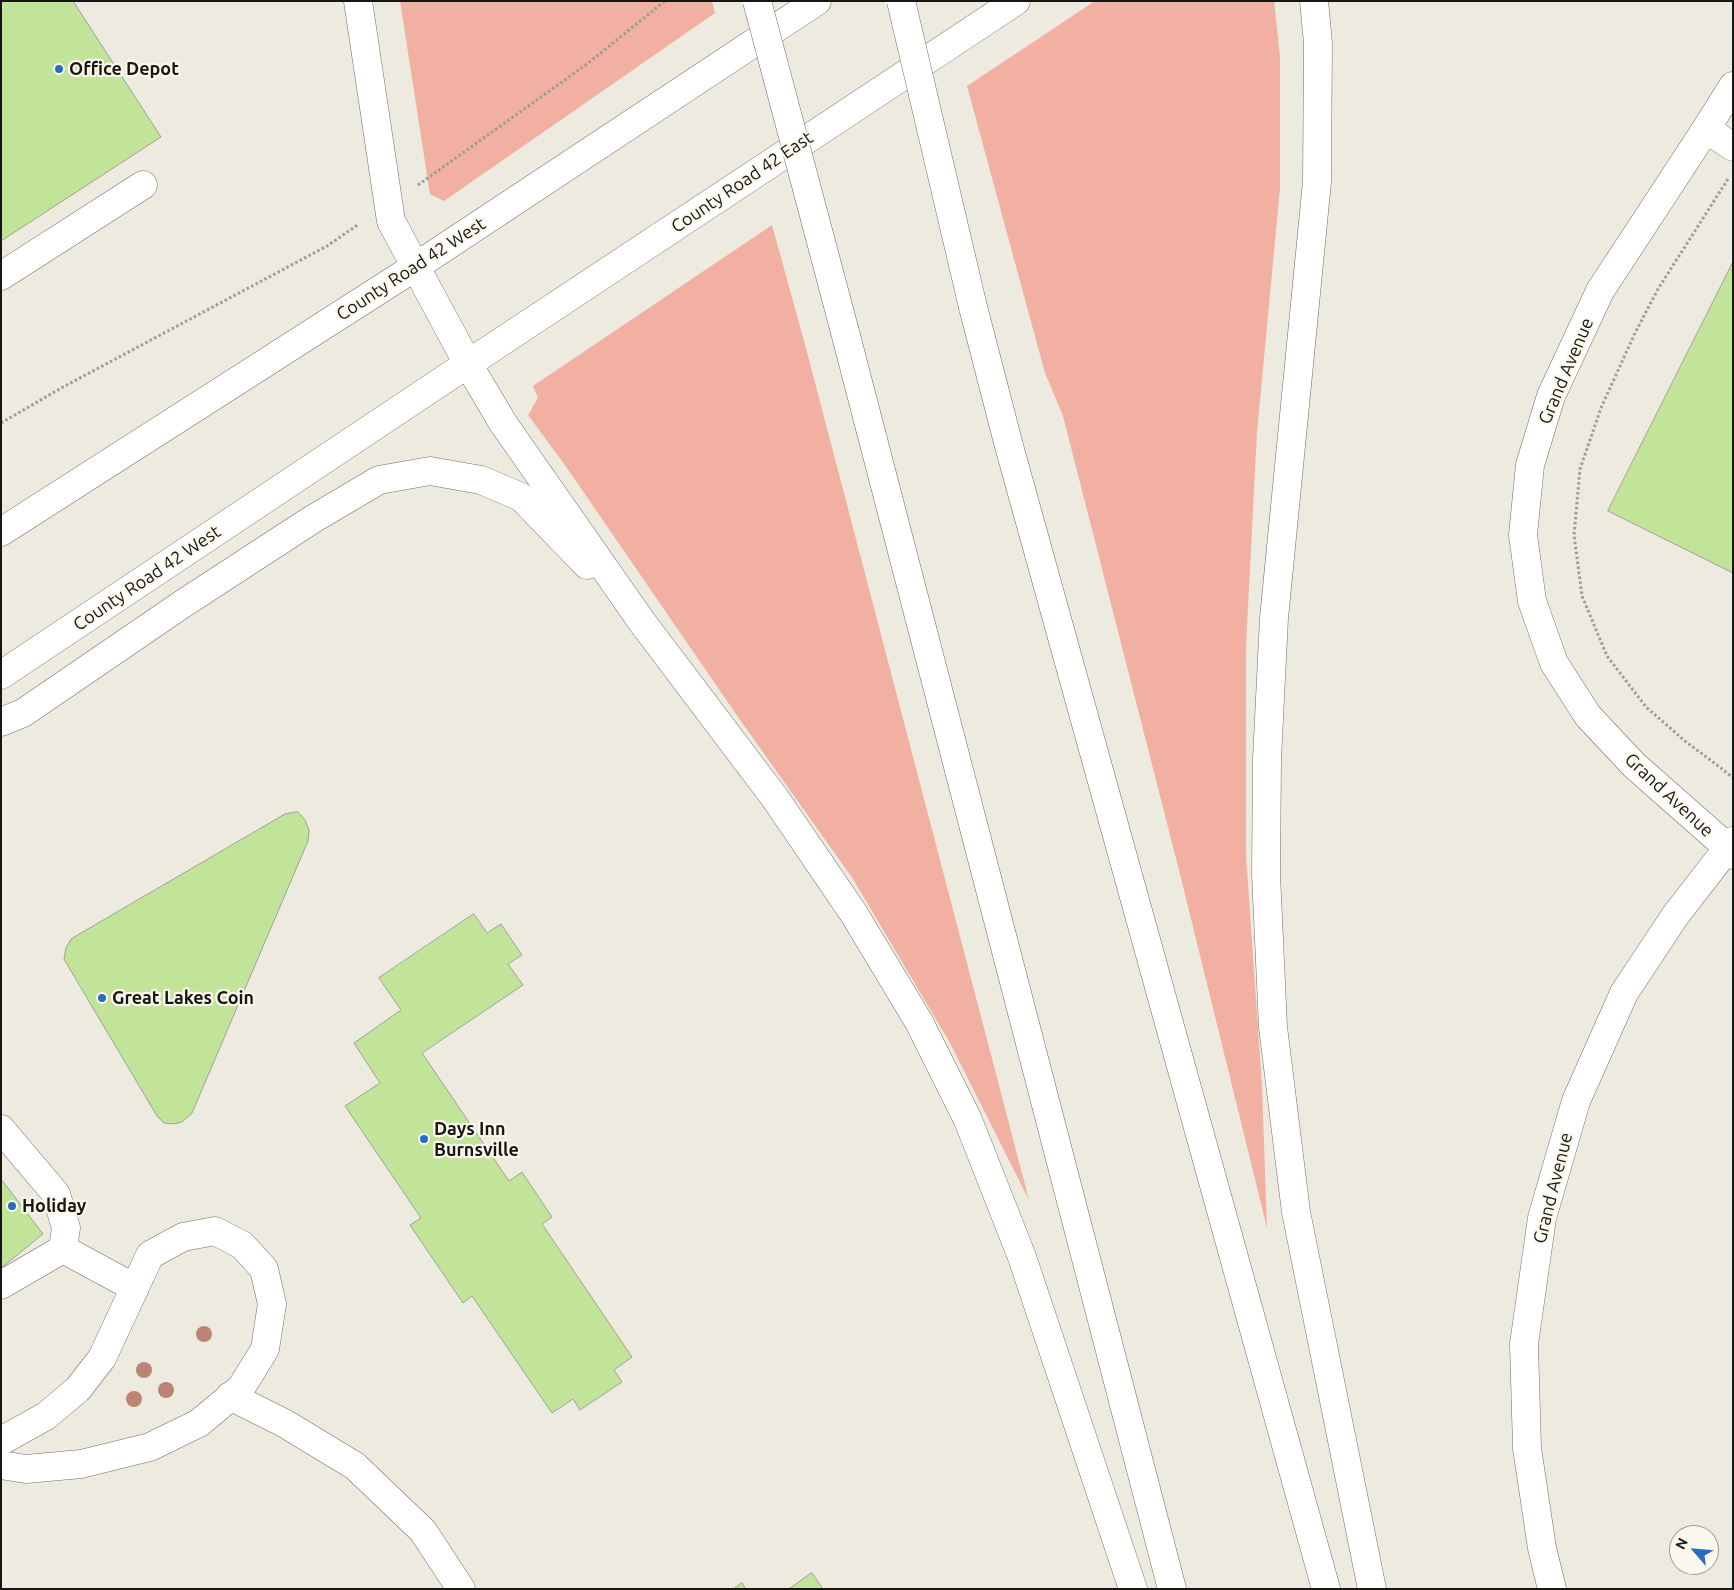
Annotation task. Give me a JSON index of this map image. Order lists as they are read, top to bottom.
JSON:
{
  "streets": {
    "main road": ["County Road 42 East", "County Road 42 West", "Grand Avenue"]
  },
  "crossings": [
    ["County Road 42 East", "County Road 42 West"]
  ],
  "places": [
    "Office Depot",
    "Great Lakes Coin",
    "Days Inn Burnsville",
    "Holiday"
  ],
  "north": "top left"
}
